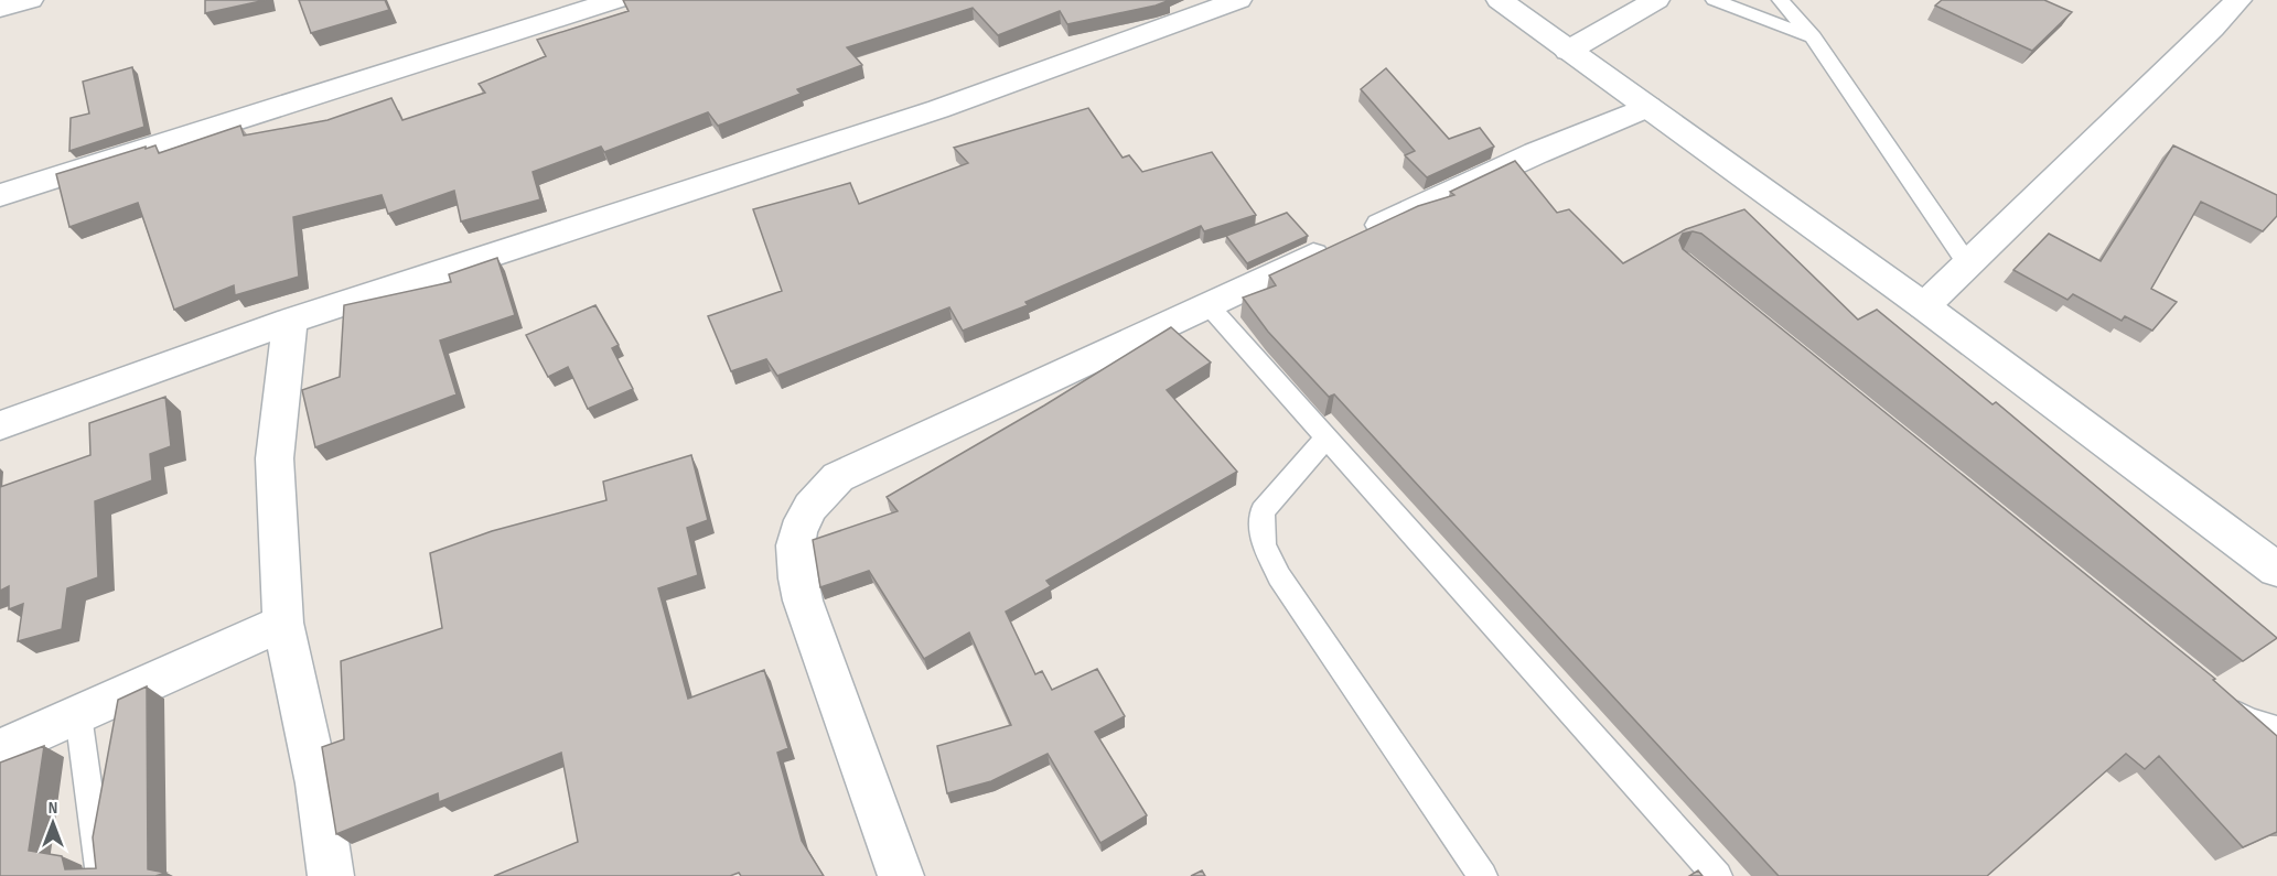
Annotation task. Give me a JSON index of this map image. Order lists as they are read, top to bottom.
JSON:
{
  "north": "top"
}
